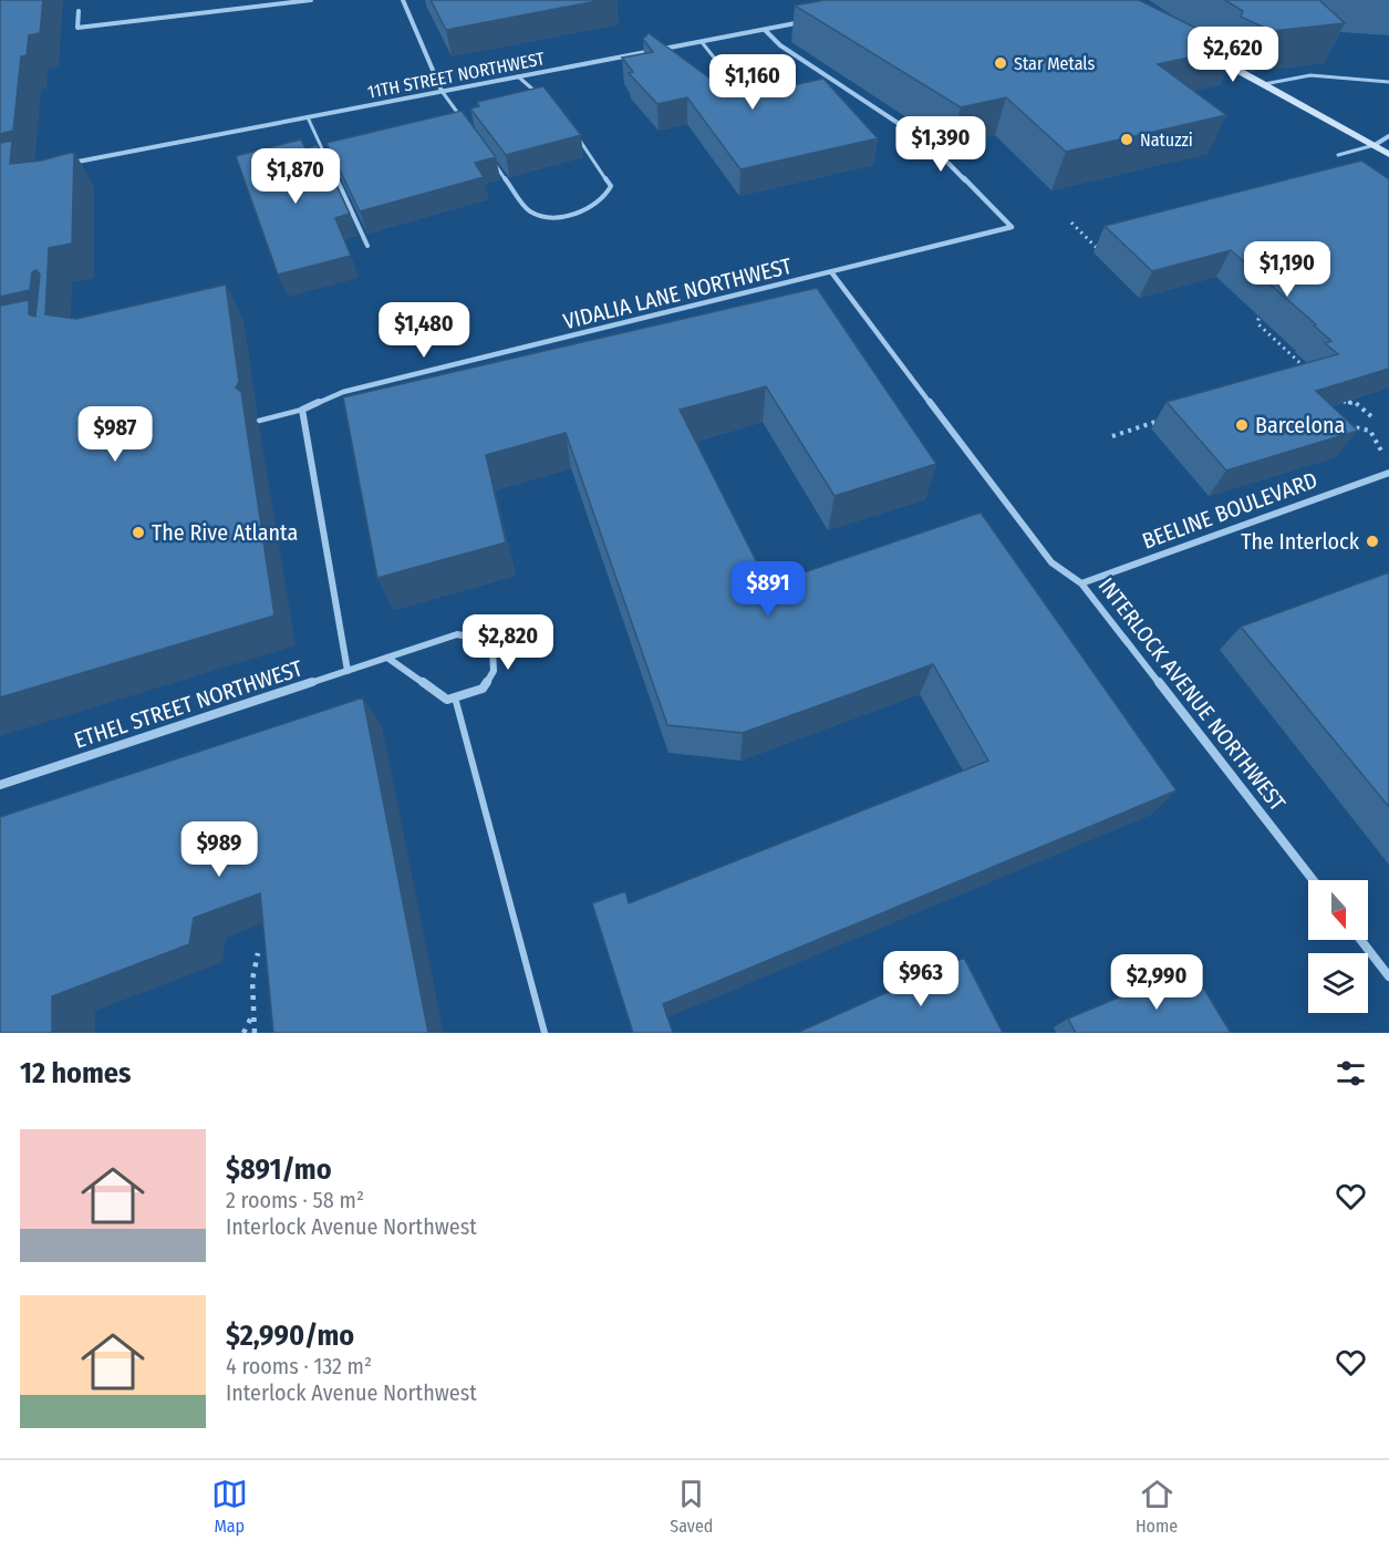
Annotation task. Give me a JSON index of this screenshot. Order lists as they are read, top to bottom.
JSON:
{
  "streets": {
    "street": [
      "11TH STREET NORTHWEST",
      "VIDALIA LANE NORTHWEST",
      "BEELINE BOULEVARD",
      "INTERLOCK AVENUE NORTHWEST",
      "ETHEL STREET NORTHWEST"
    ]
  },
  "crossings": [
    ["11TH STREET NORTHWEST", "VIDALIA LANE NORTHWEST"],
    ["VIDALIA LANE NORTHWEST", "INTERLOCK AVENUE NORTHWEST"],
    ["BEELINE BOULEVARD", "INTERLOCK AVENUE NORTHWEST"]
  ],
  "places": [
    "Star Metals",
    "Natuzzi",
    "Barcelona",
    "The Rive Atlanta",
    "The Interlock"
  ],
  "north": "bottom",
  "page": {
    "price": [
      "$2,620",
      "$1,160",
      "$1,390",
      "$1,870",
      "$1,190",
      "$1,480",
      "$987",
      "$891",
      "$2,820",
      "$989",
      "$963",
      "$2,990"
    ],
    "heading": "12 homes",
    "list": [
      {
        "name": "$891/mo",
        "note": "2 rooms · 58 m² · Interlock Avenue Northwest"
      },
      {
        "name": "$2,990/mo",
        "note": "4 rooms · 132 m² · Interlock Avenue Northwest"
      }
    ],
    "tabs": ["Map", "Saved", "Home"]
  }
}
